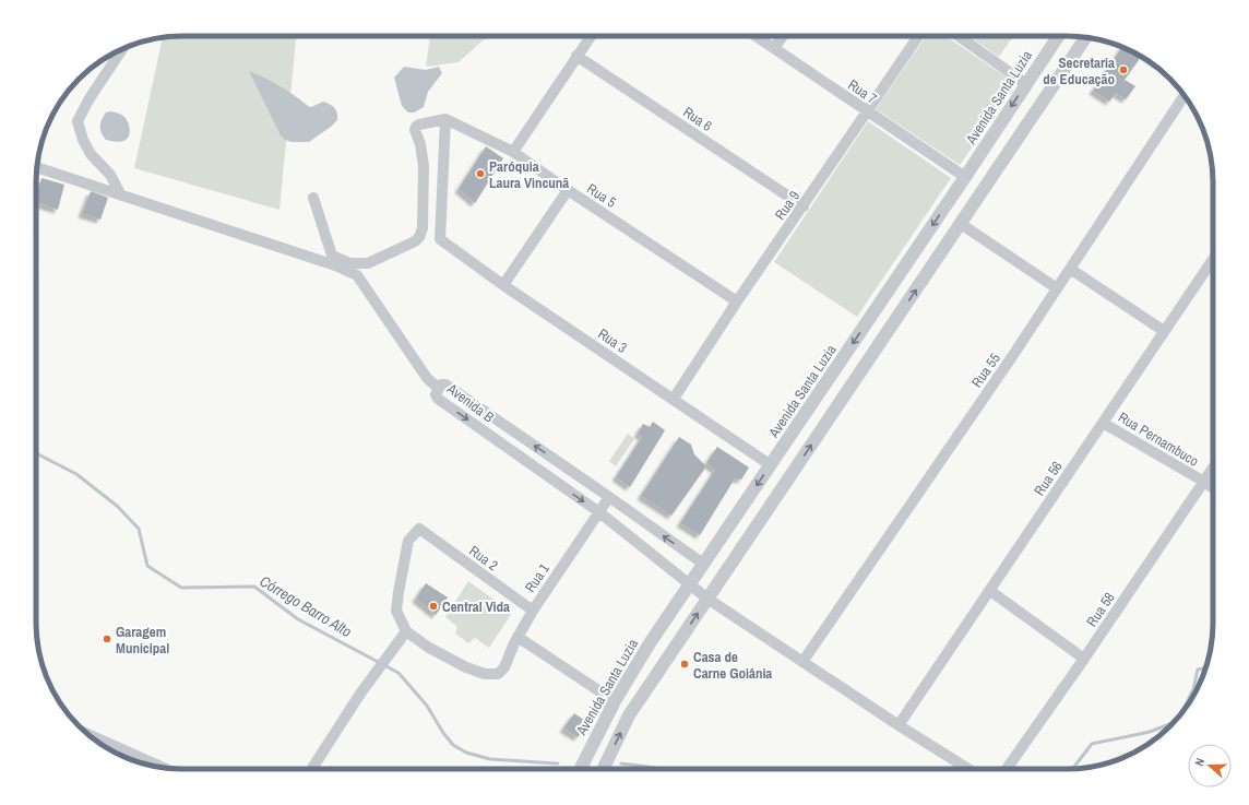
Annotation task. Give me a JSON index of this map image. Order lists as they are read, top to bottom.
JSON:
{
  "streets": {
    "street": [
      "Rua 7",
      "Avenida Santa Luzia",
      "Rua 6",
      "Rua 5",
      "Rua 9",
      "Rua 3",
      "Rua 55",
      "Avenida B",
      "Rua Pernambuco",
      "Rua 56",
      "Rua 2",
      "Rua 1",
      "Rua 58"
    ]
  },
  "crossings": [
    ["Rua 7", "Avenida Santa Luzia"],
    ["Rua 7", "Rua 9"],
    ["Avenida Santa Luzia", "Rua 3"],
    ["Avenida Santa Luzia", "Avenida B"],
    ["Rua 6", "Rua 9"],
    ["Rua 5", "Rua 9"],
    ["Rua 5", "Rua 3"],
    ["Rua 9", "Rua 3"],
    ["Rua 55", "Avenida B"],
    ["Avenida B", "Rua 56"],
    ["Avenida B", "Rua 1"],
    ["Rua Pernambuco", "Rua 56"],
    ["Rua Pernambuco", "Rua 58"],
    ["Rua 2", "Rua 1"]
  ],
  "water": ["Córrego Barro Alto"],
  "places": [
    "Secretaria de Educação",
    "Paróquia Laura Vincunã",
    "Central Vida",
    "Garagem Municipal",
    "Casa de Carne Goiânia"
  ],
  "north": "left"
}
